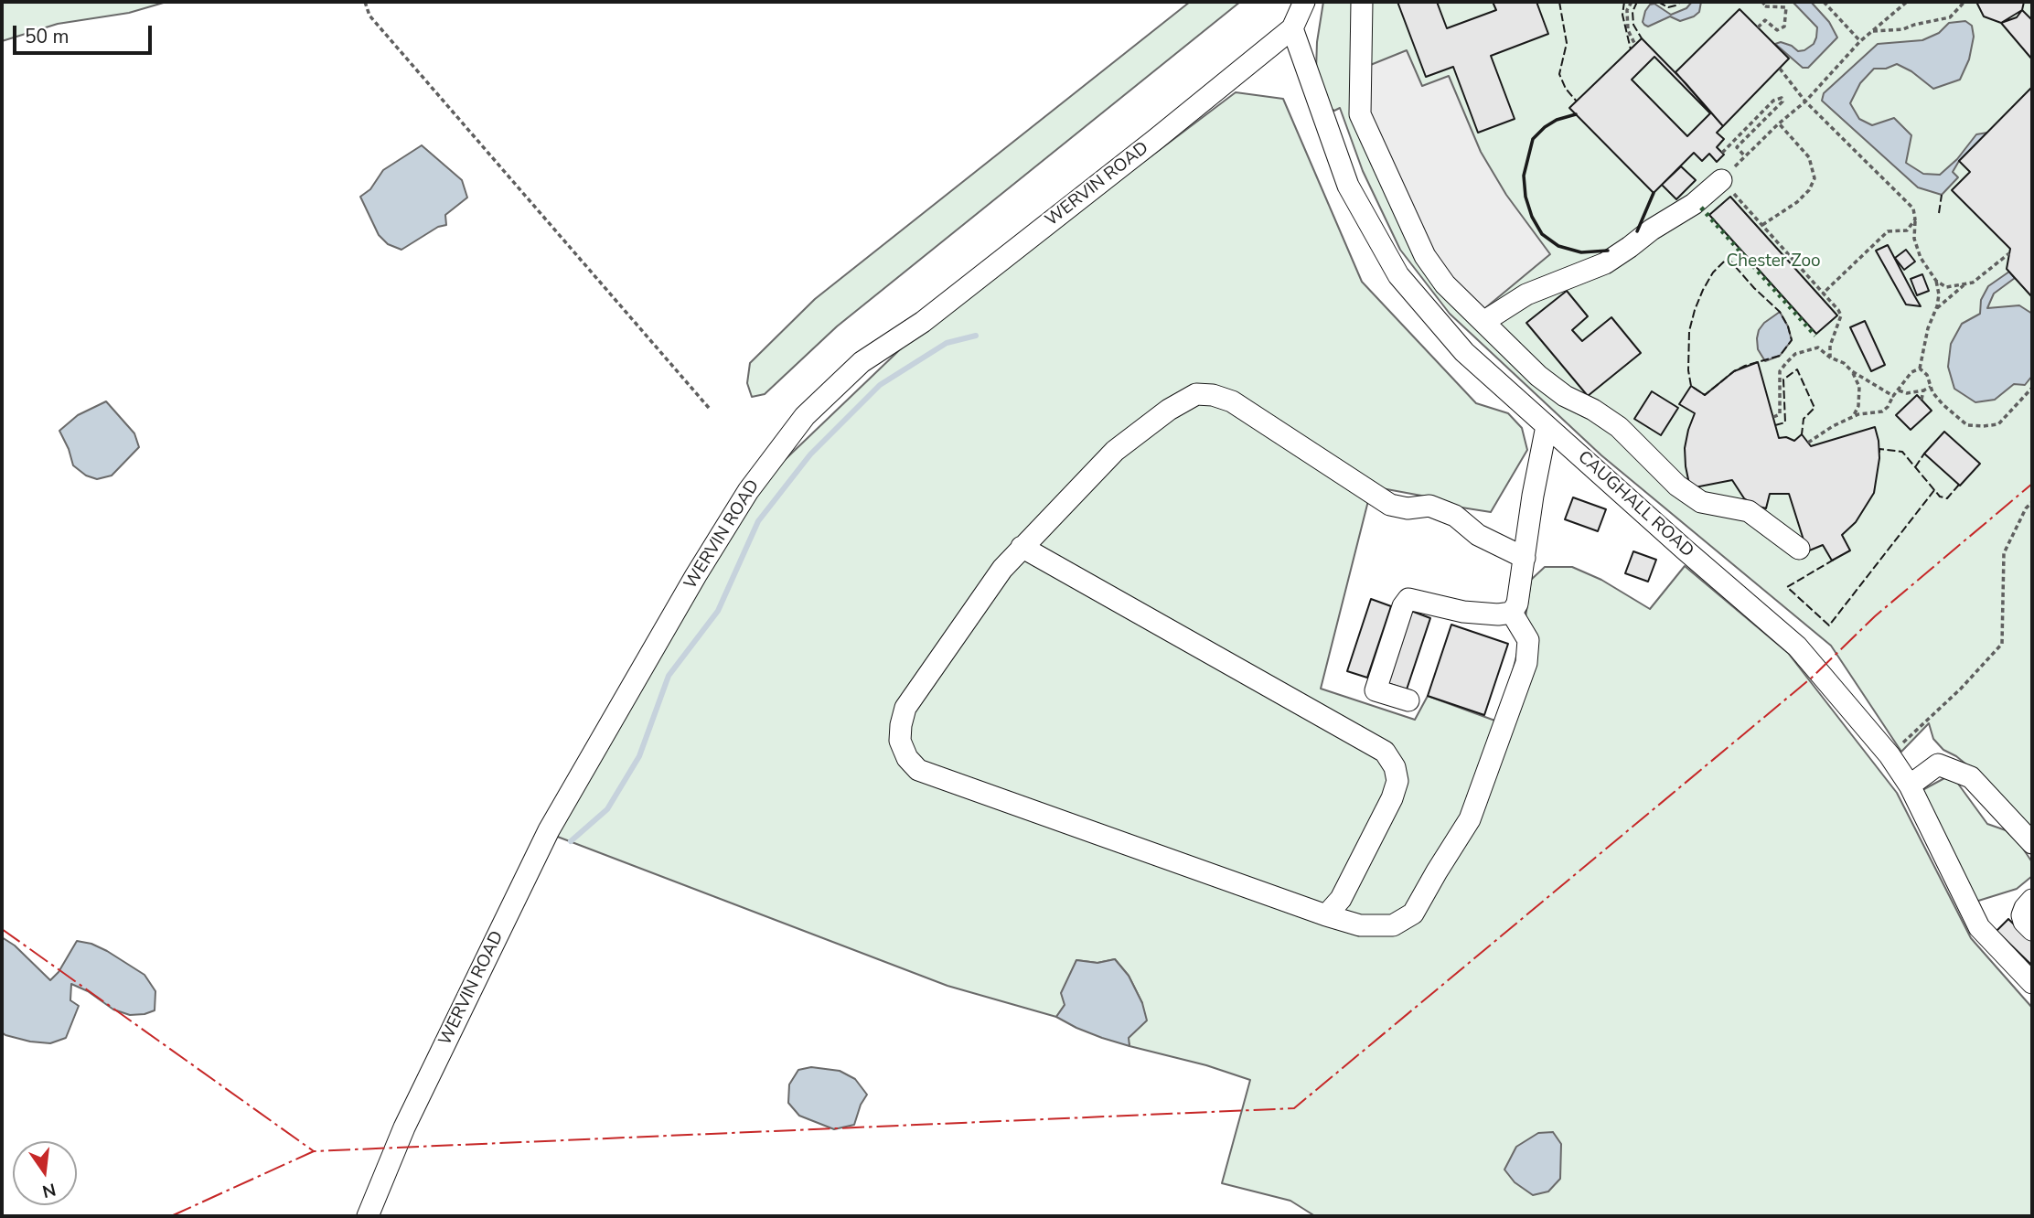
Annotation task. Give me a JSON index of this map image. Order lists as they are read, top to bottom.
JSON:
{
  "streets": {
    "street": ["WERVIN ROAD", "CAUGHALL ROAD"]
  },
  "crossings": [
    ["WERVIN ROAD", "CAUGHALL ROAD"]
  ],
  "parks": ["Chester Zoo"],
  "scale_bar": "50 m",
  "north": "bottom"
}
